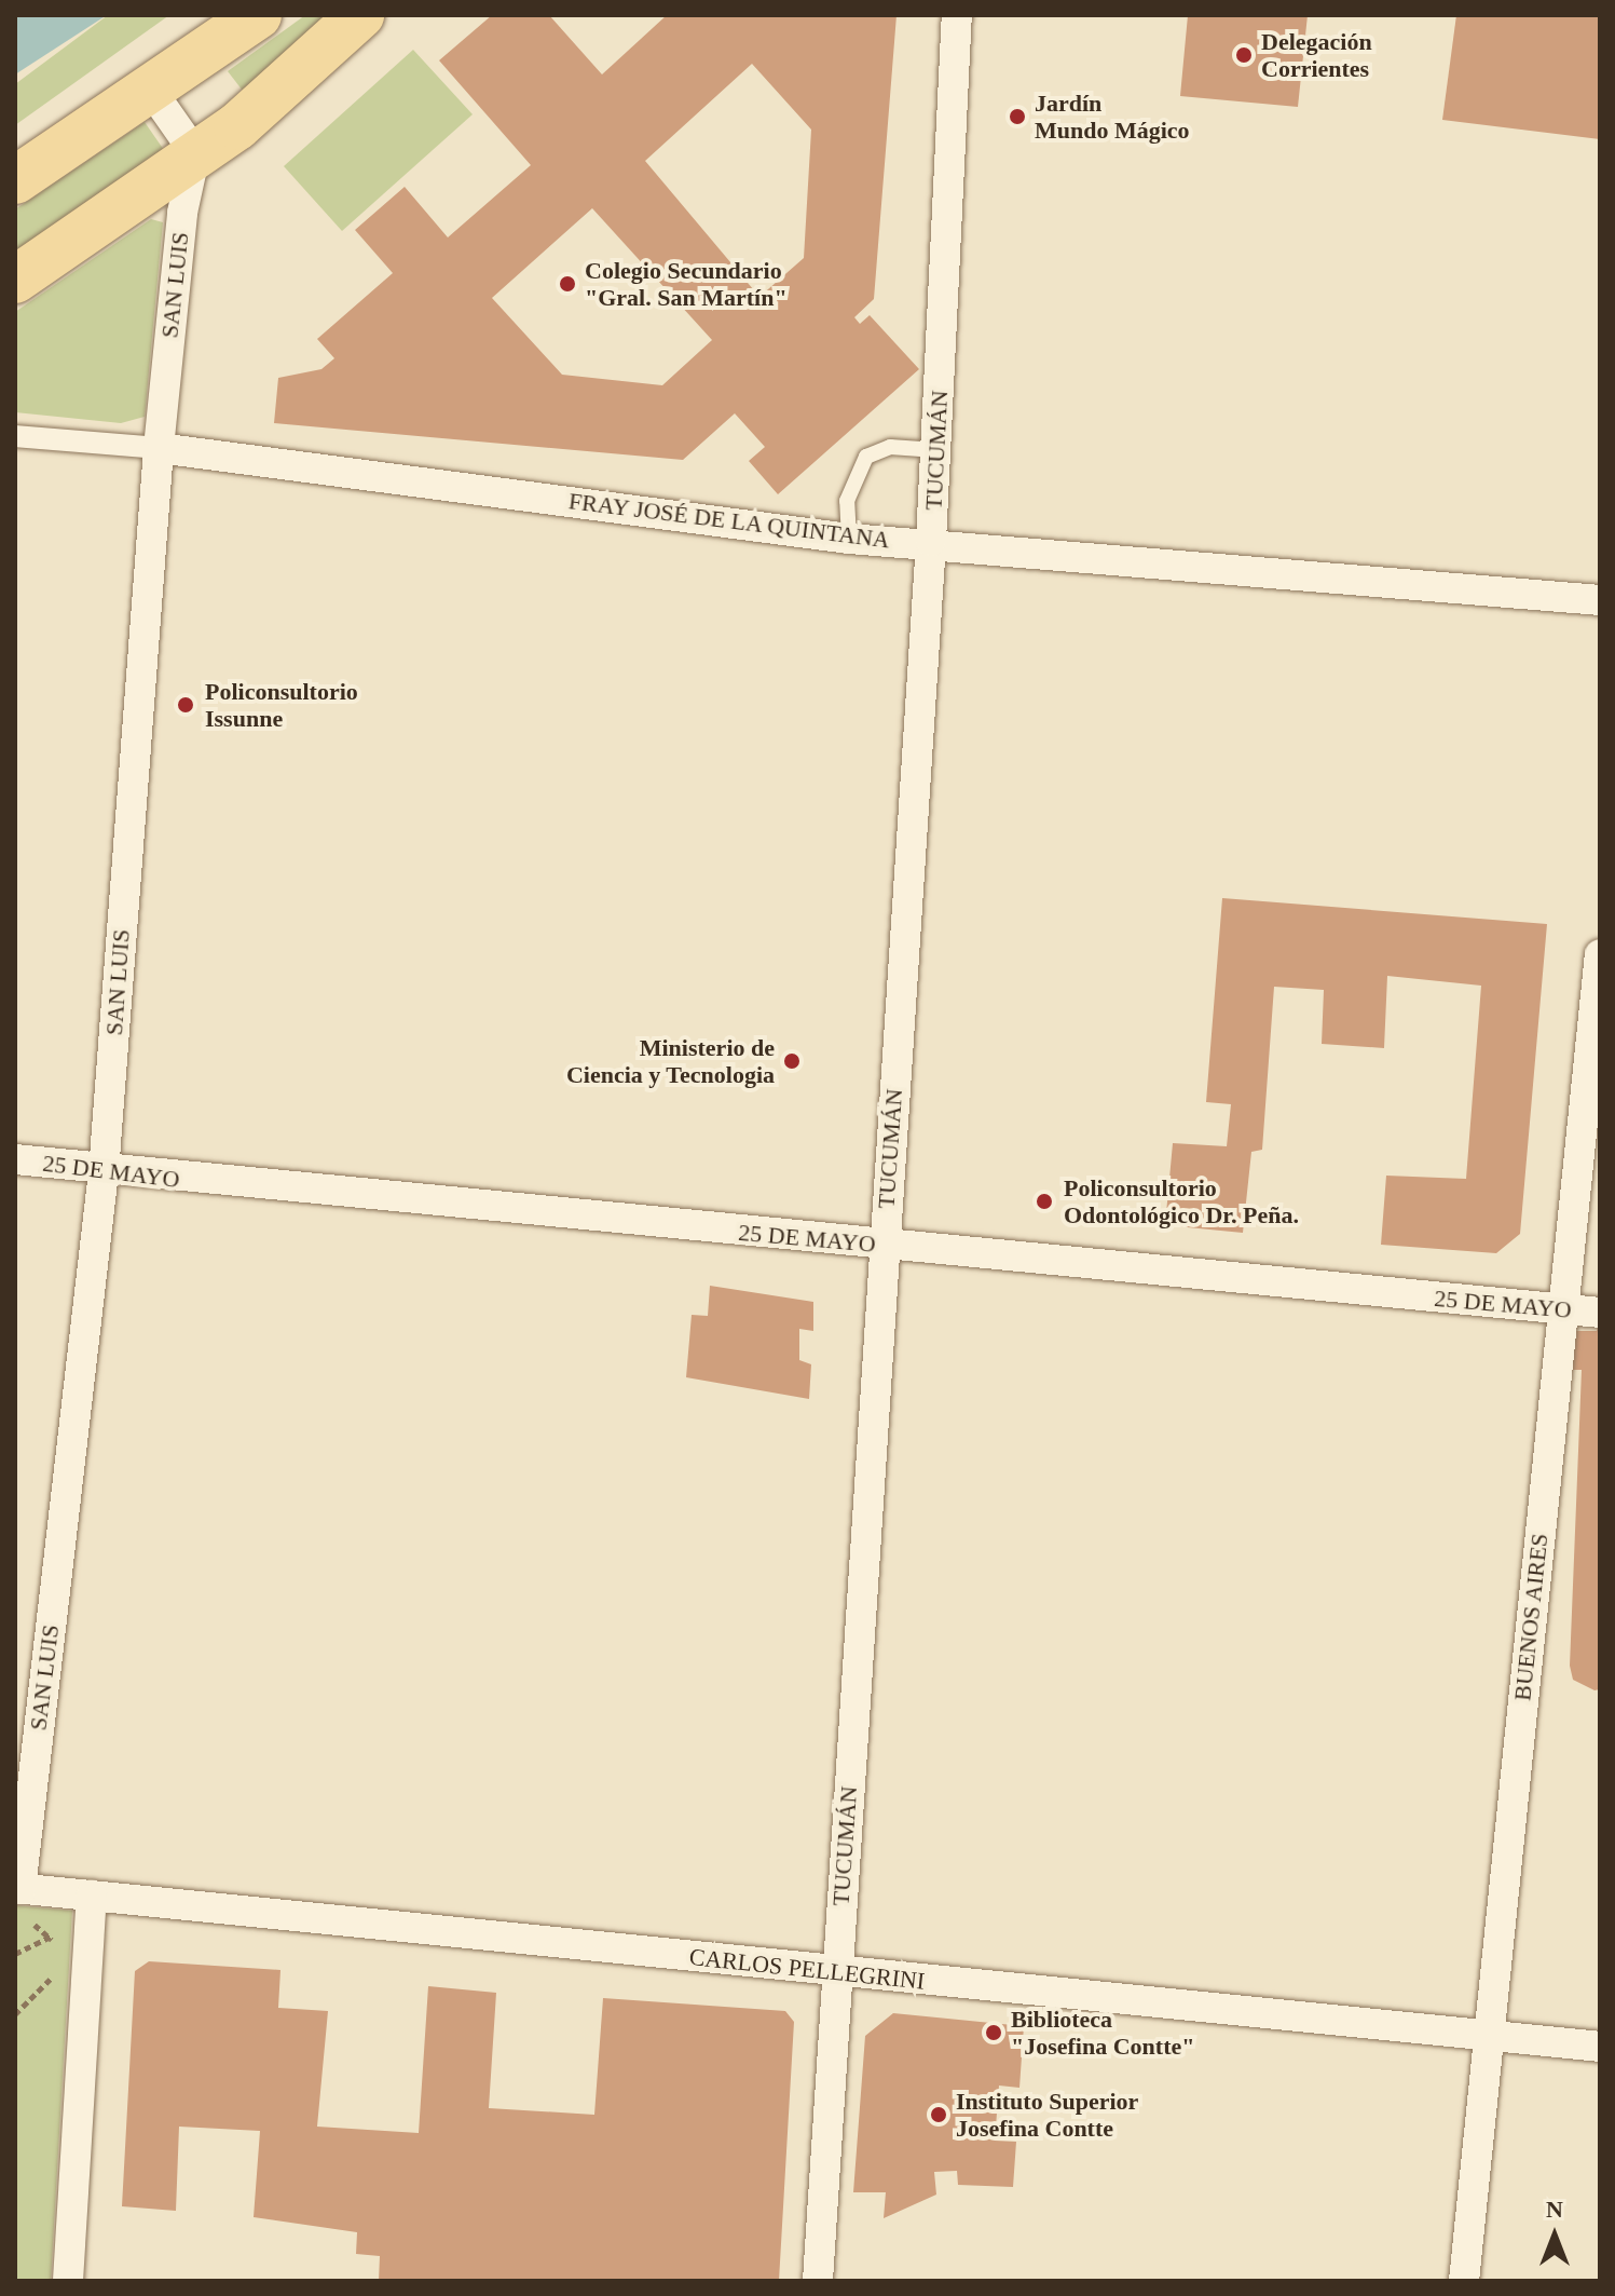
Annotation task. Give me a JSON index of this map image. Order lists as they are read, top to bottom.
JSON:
{
  "streets": {
    "street": [
      "SAN LUIS",
      "TUCUMÁN",
      "FRAY JOSÉ DE LA QUINTANA",
      "25 DE MAYO",
      "BUENOS AIRES",
      "CARLOS PELLEGRINI"
    ]
  },
  "crossings": [
    ["SAN LUIS", "FRAY JOSÉ DE LA QUINTANA"],
    ["SAN LUIS", "25 DE MAYO"],
    ["SAN LUIS", "CARLOS PELLEGRINI"],
    ["TUCUMÁN", "FRAY JOSÉ DE LA QUINTANA"],
    ["TUCUMÁN", "25 DE MAYO"],
    ["TUCUMÁN", "CARLOS PELLEGRINI"],
    ["25 DE MAYO", "BUENOS AIRES"],
    ["BUENOS AIRES", "CARLOS PELLEGRINI"]
  ],
  "places": [
    "Delegación Corrientes",
    "Jardín Mundo Mágico",
    "Colegio Secundario \"Gral. San Martín\"",
    "Policonsultorio Issunne",
    "Ministerio de Ciencia y Tecnologia",
    "Policonsultorio Odontológico Dr. Peña.",
    "Biblioteca \"Josefina Contte\"",
    "Instituto Superior Josefina Contte"
  ],
  "north": "top"
}
